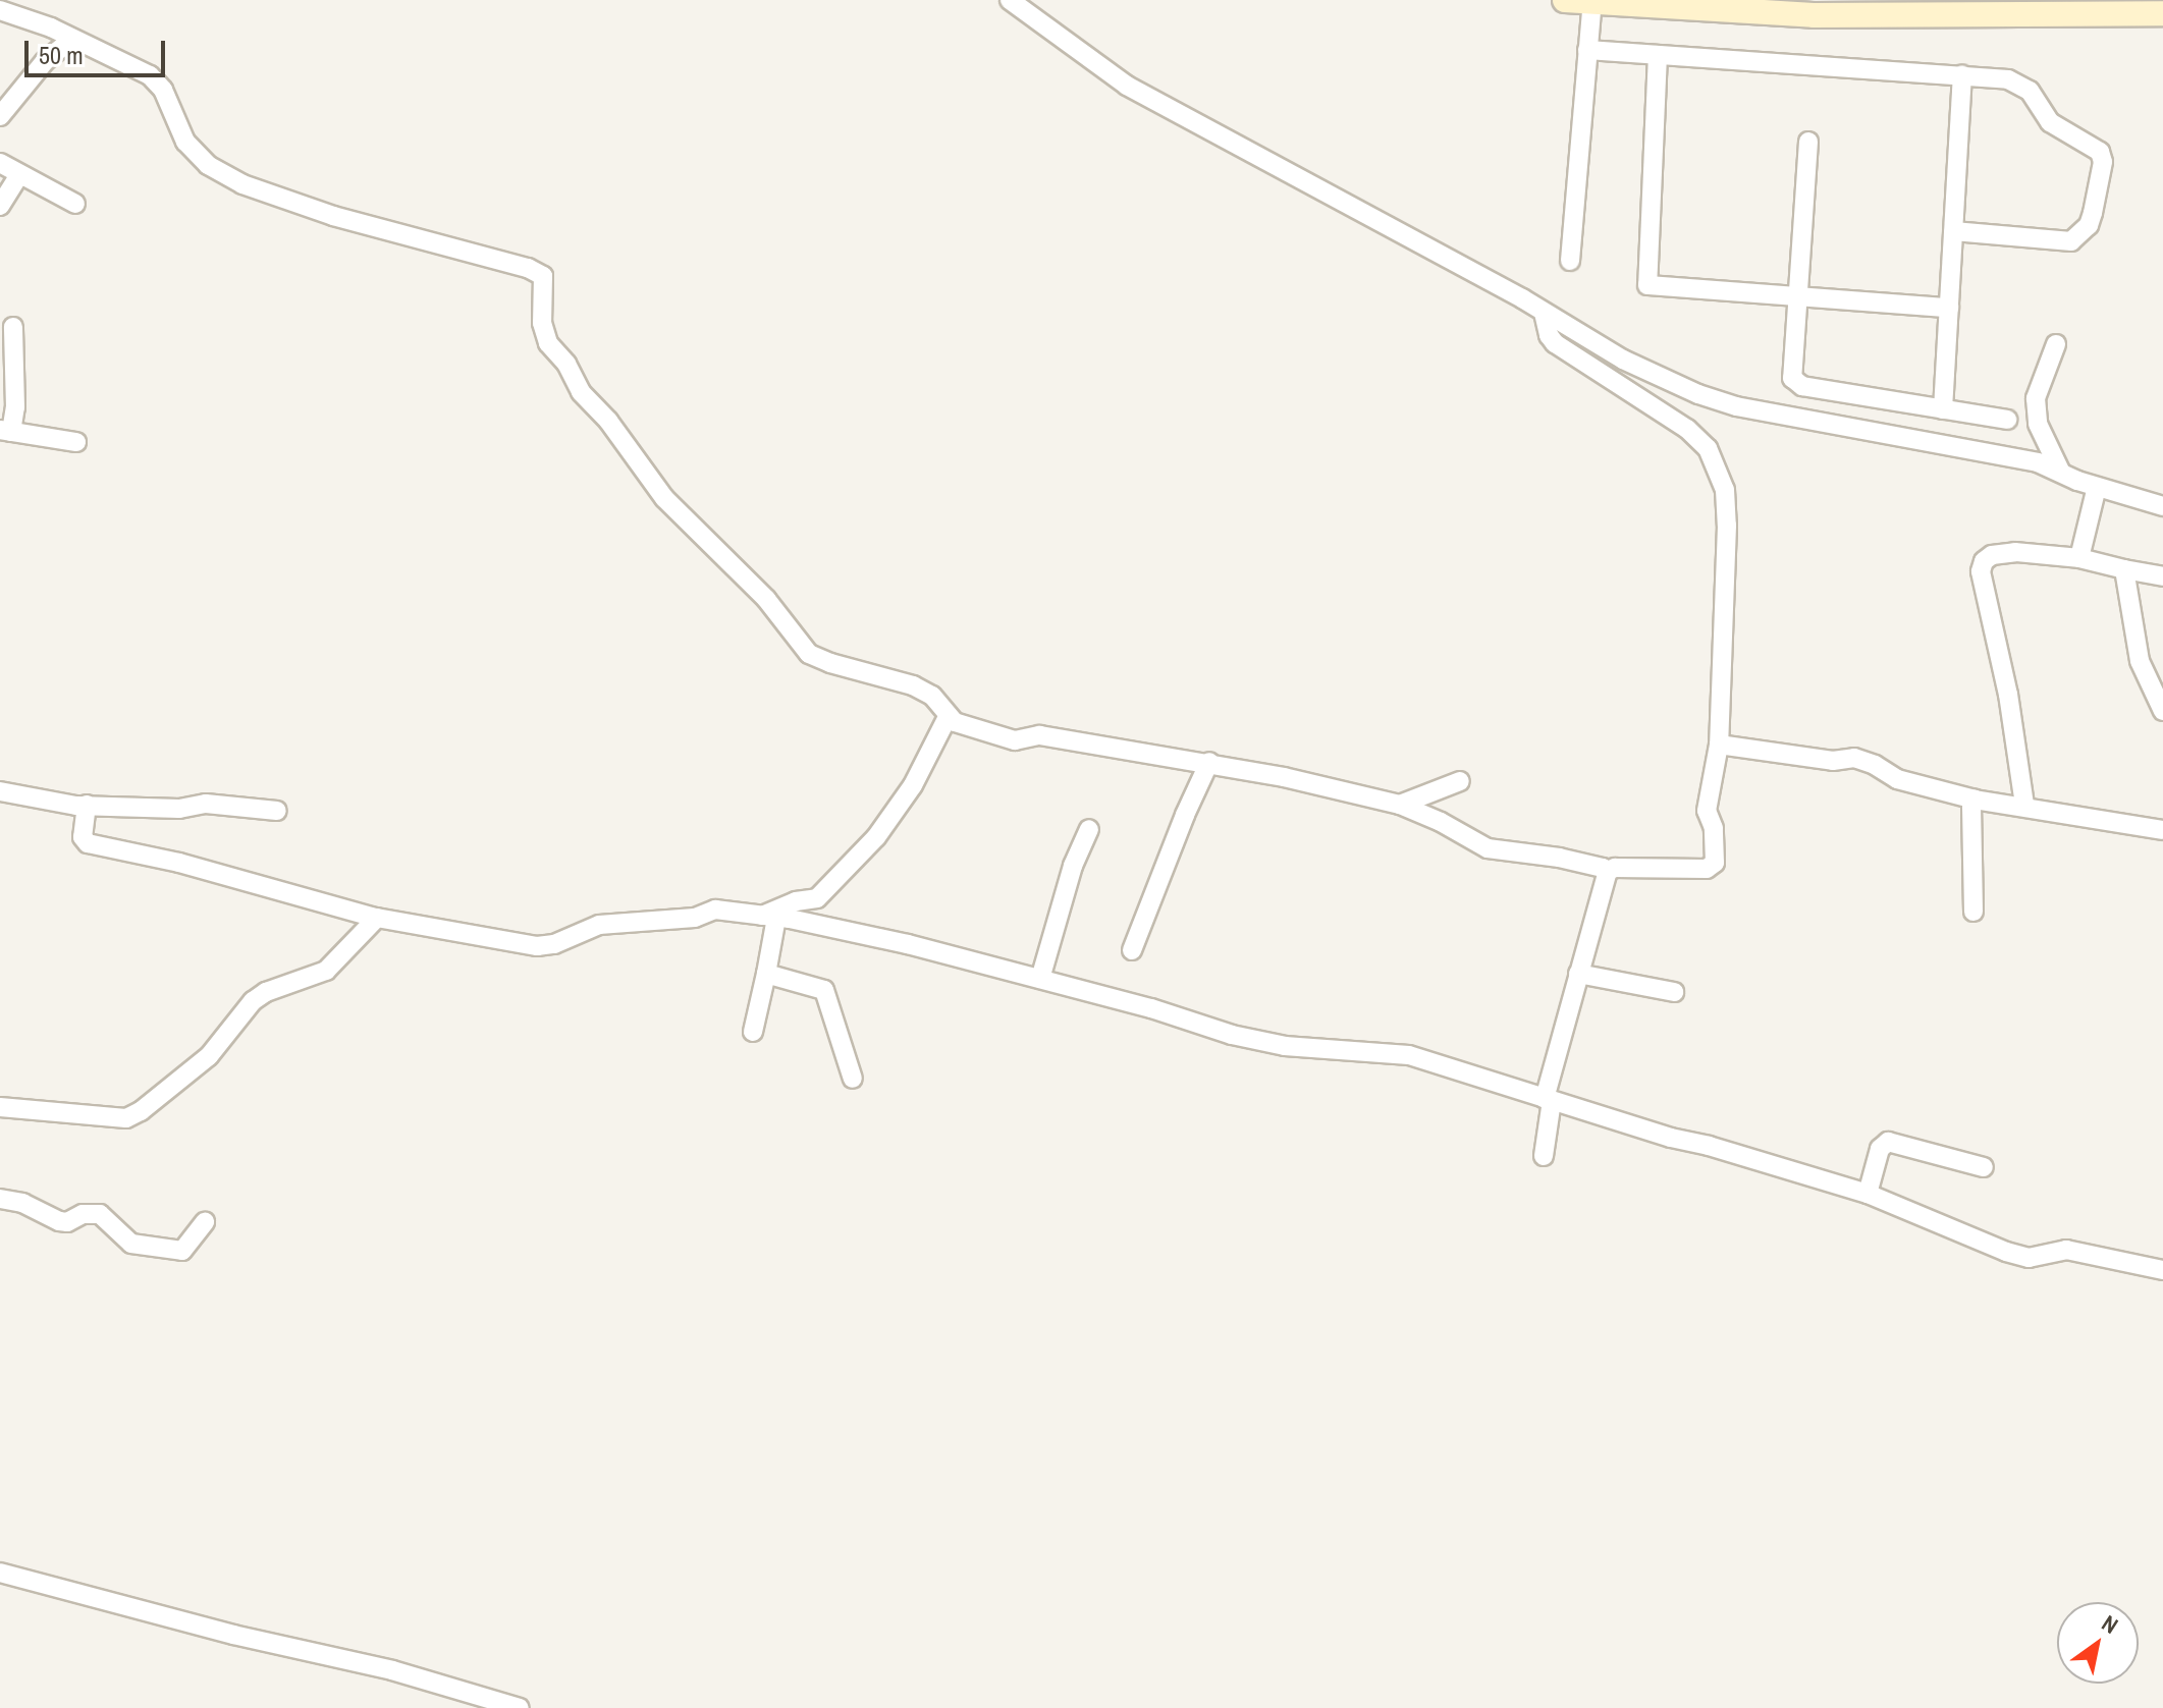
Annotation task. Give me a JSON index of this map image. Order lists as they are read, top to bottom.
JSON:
{
  "scale_bar": "50 m",
  "north": "top right"
}
